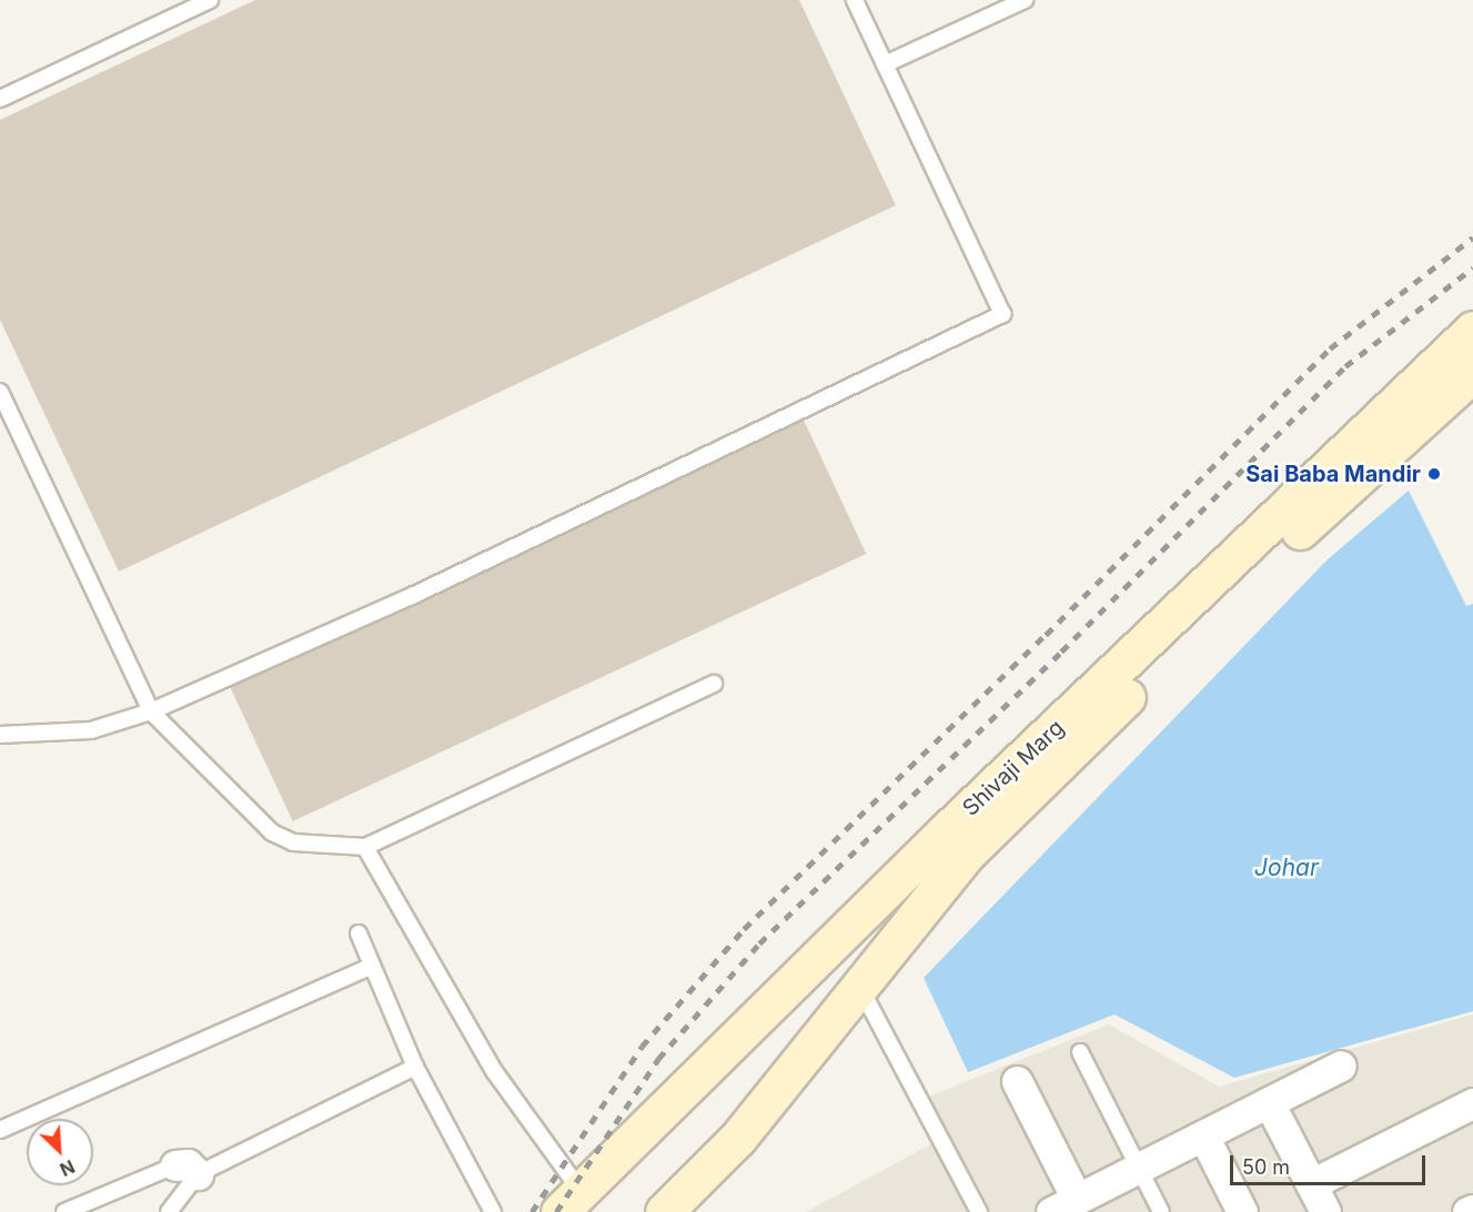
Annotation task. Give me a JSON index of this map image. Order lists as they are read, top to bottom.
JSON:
{
  "streets": {
    "main road": ["Shivaji Marg"]
  },
  "water": ["Johar"],
  "places": ["Sai Baba Mandir"],
  "scale_bar": "50 m",
  "north": "bottom right"
}
